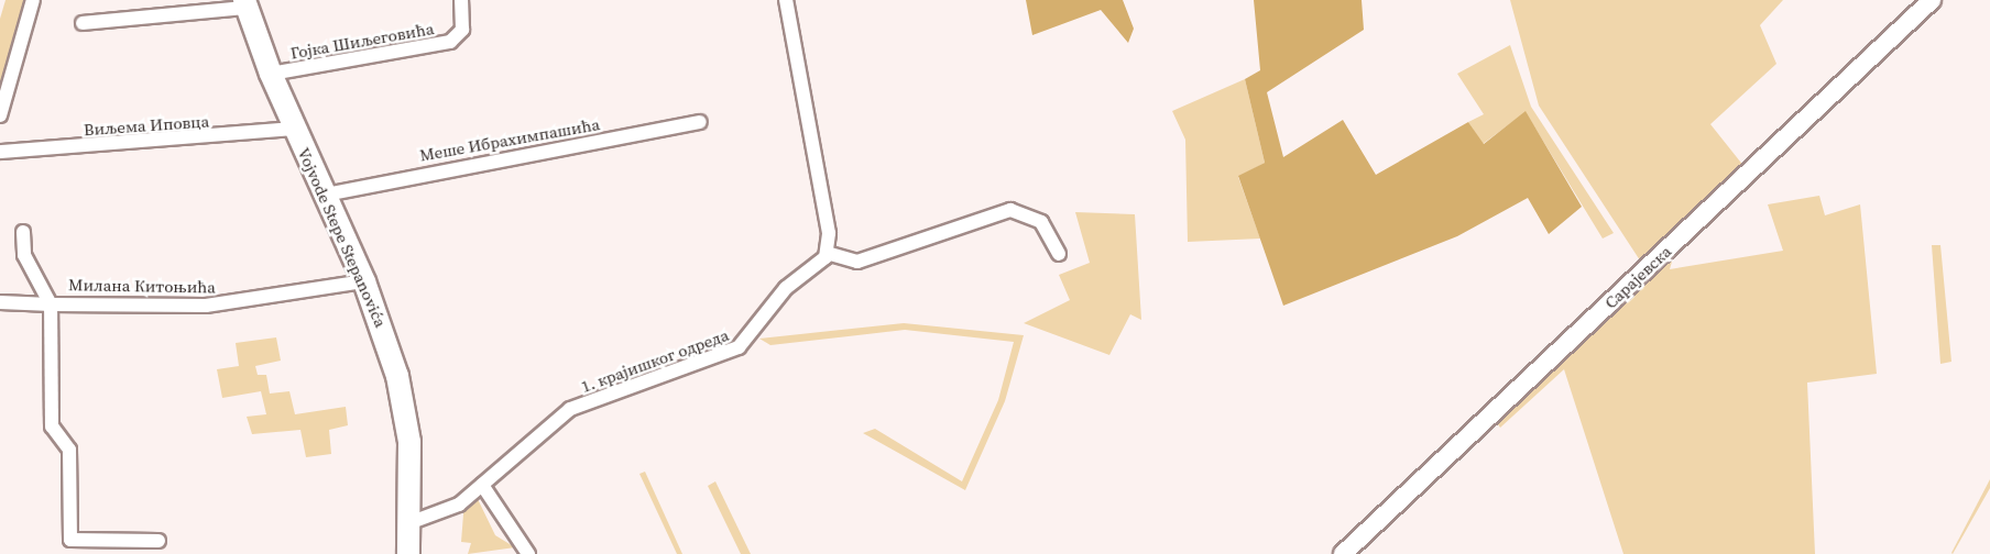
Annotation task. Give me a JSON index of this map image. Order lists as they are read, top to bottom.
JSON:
{
  "streets": {
    "main road": ["Vojvode Stepe Stepanovića", "Сарајевска"],
    "street": [
      "Гојка Шиљеговића",
      "Виљема Иповца",
      "Меше Ибрахимпашића",
      "Милана Китоњића",
      "1. крајишког одреда"
    ]
  },
  "crossings": [
    ["Гојка Шиљеговића", "Vojvode Stepe Stepanovića"],
    ["Виљема Иповца", "Vojvode Stepe Stepanovića"],
    ["Меше Ибрахимпашића", "Vojvode Stepe Stepanovića"],
    ["Vojvode Stepe Stepanovića", "Милана Китоњића"],
    ["Vojvode Stepe Stepanovića", "1. крајишког одреда"]
  ]
}
